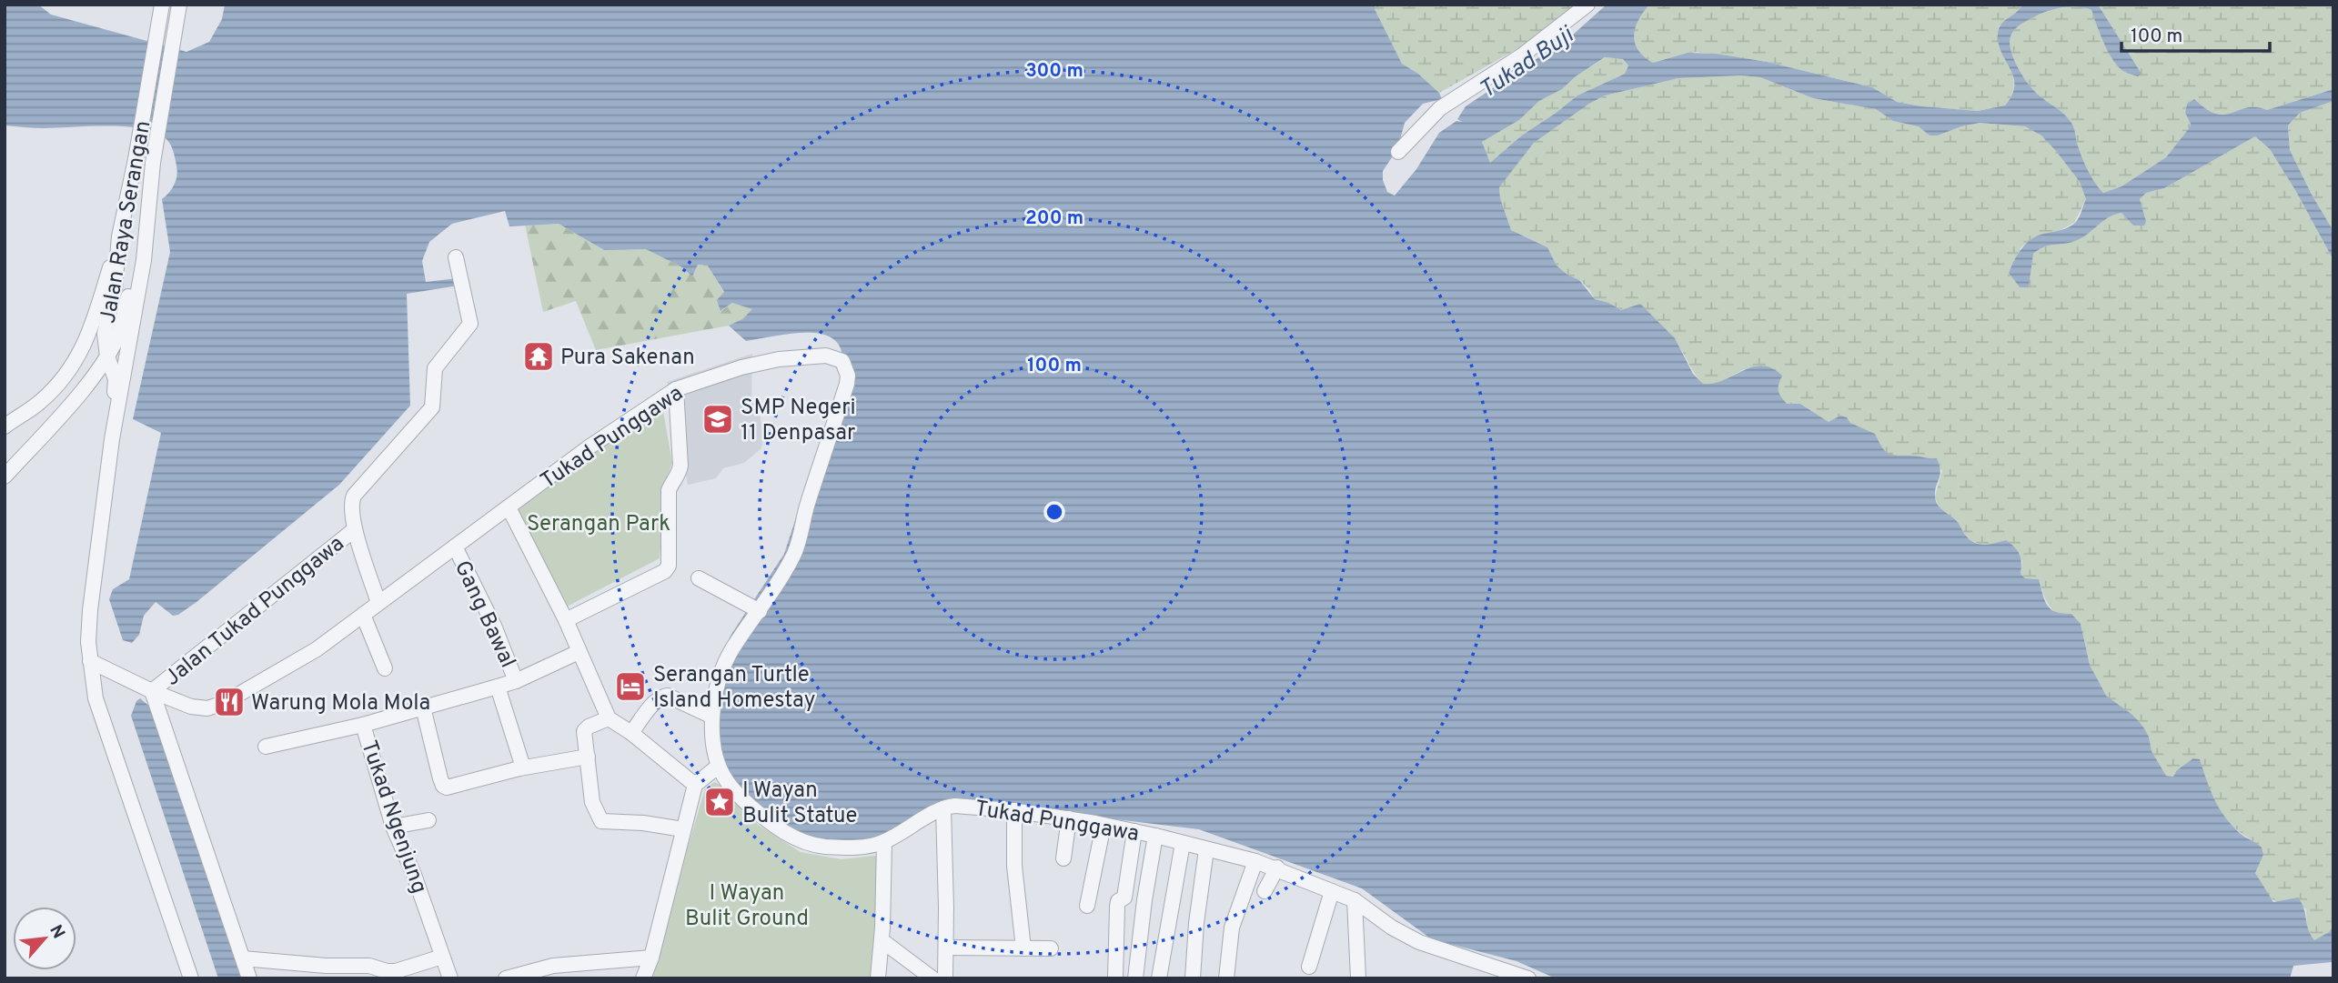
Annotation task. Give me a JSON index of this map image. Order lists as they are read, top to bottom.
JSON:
{
  "streets": {
    "street": [
      "Jalan Raya Serangan",
      "Tukad Punggawa",
      "Jalan Tukad Punggawa",
      "Gang Bawal",
      "Tukad Ngenjung"
    ]
  },
  "crossings": [
    ["Jalan Raya Serangan", "Tukad Punggawa"],
    ["Tukad Punggawa", "Jalan Tukad Punggawa"],
    ["Tukad Punggawa", "Gang Bawal"],
    ["Gang Bawal", "Tukad Ngenjung"]
  ],
  "water": ["Tukad Buji"],
  "parks": ["Serangan Park", "I Wayan Bulit Ground"],
  "places": {
    "temple": ["Pura Sakenan"],
    "school or university": ["SMP Negeri 11 Denpasar"],
    "hotel": ["Serangan Turtle Island Homestay"],
    "restaurant": ["Warung Mola Mola"],
    "place": ["I Wayan Bulit Statue"]
  },
  "scale_bar": "100 m",
  "north": "top right",
  "rings": ["300 m", "200 m", "100 m"]
}
